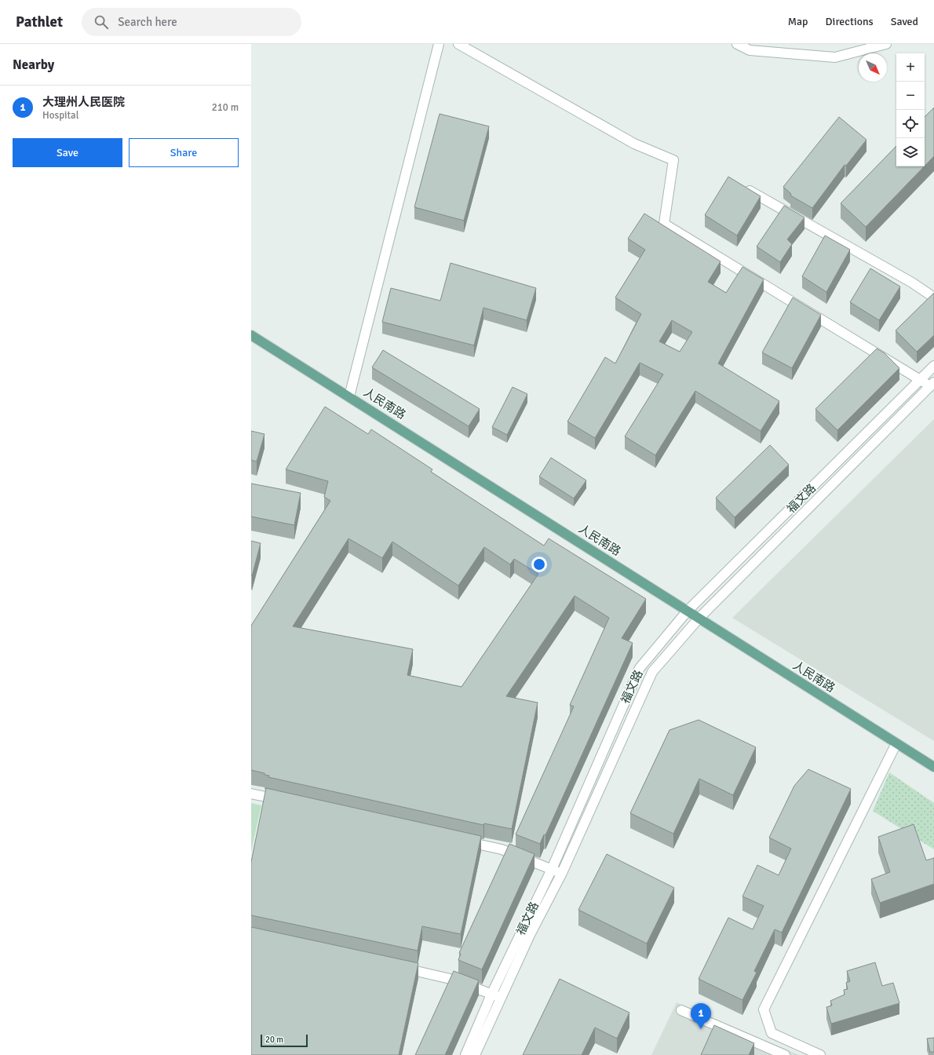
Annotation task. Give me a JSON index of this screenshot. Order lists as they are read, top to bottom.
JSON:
{
  "streets": {
    "main road": ["人民南路"],
    "street": ["福文路"]
  },
  "crossings": [
    ["人民南路", "福文路"]
  ],
  "scale_bar": "20 m",
  "north": "bottom right",
  "page": {
    "header": "Pathlet",
    "search": "Search here",
    "nav": ["Map", "Directions", "Saved"],
    "heading": "Nearby",
    "map_buttons": ["+", "−"],
    "list": [
      {
        "mark": "1",
        "name": "大理州人民医院",
        "note": "Hospital",
        "value": "210 m"
      }
    ],
    "buttons": ["Save", "Share"],
    "pins": "1",
    "scale": "20 m"
  }
}
